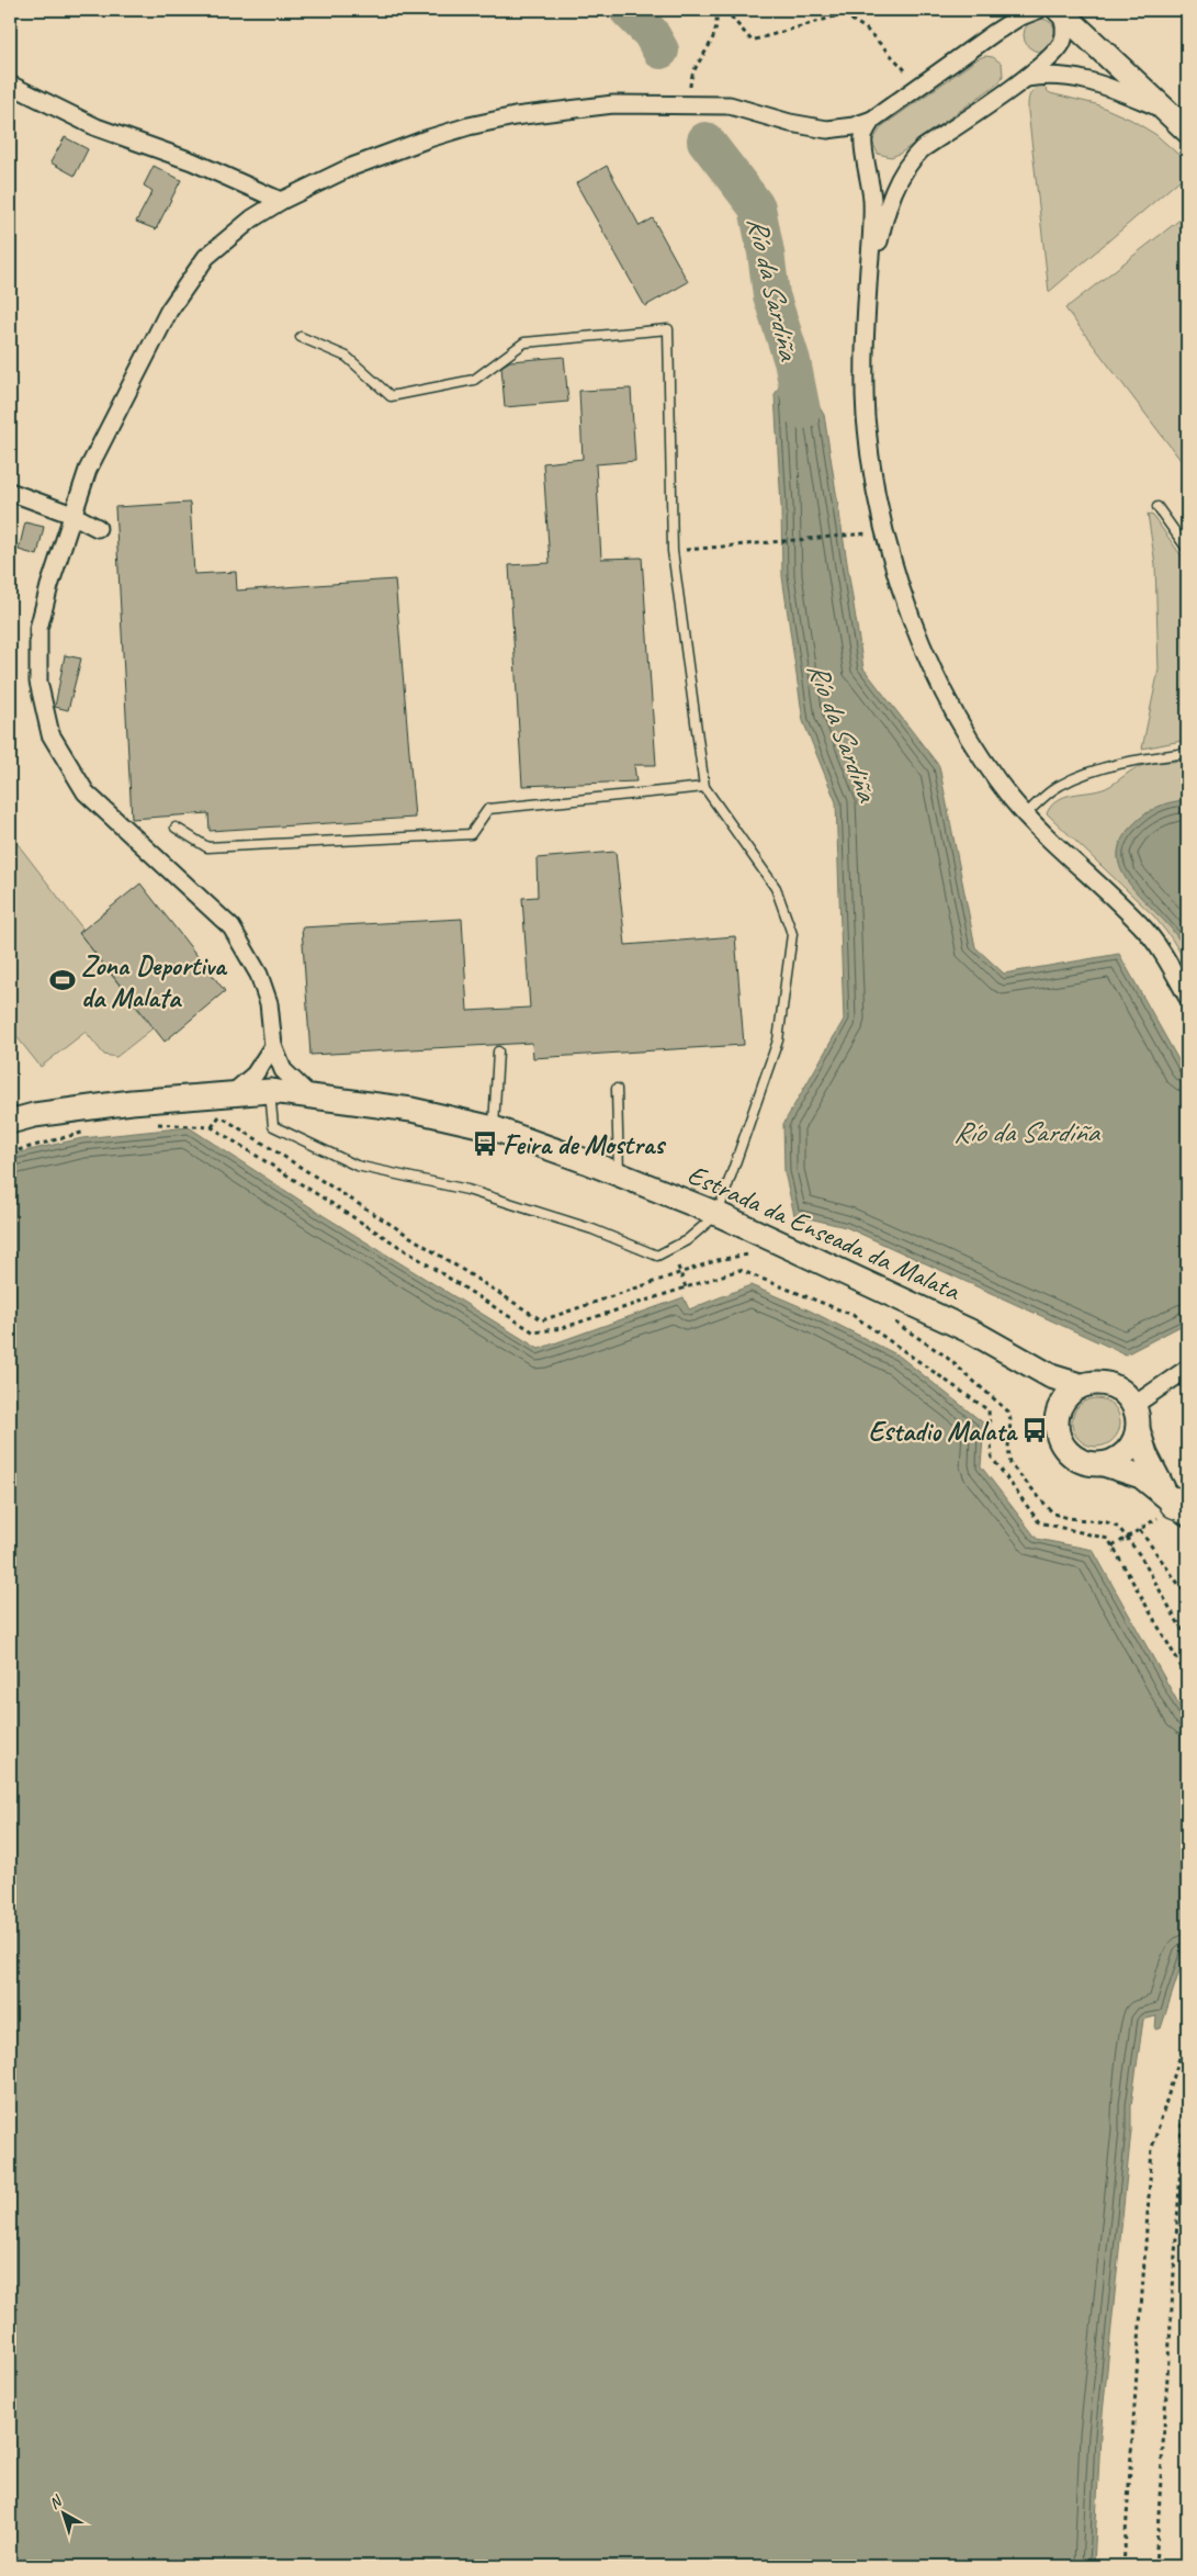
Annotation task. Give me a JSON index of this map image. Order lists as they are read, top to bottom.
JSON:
{
  "streets": {
    "main road": ["Estrada da Enseada da Malata"]
  },
  "water": ["Río da Sardiña"],
  "places": {
    "sports": ["Zona Deportiva da Malata"],
    "bus stop": ["Feira de Mostras", "Estadio Malata"]
  },
  "north": "top left"
}
